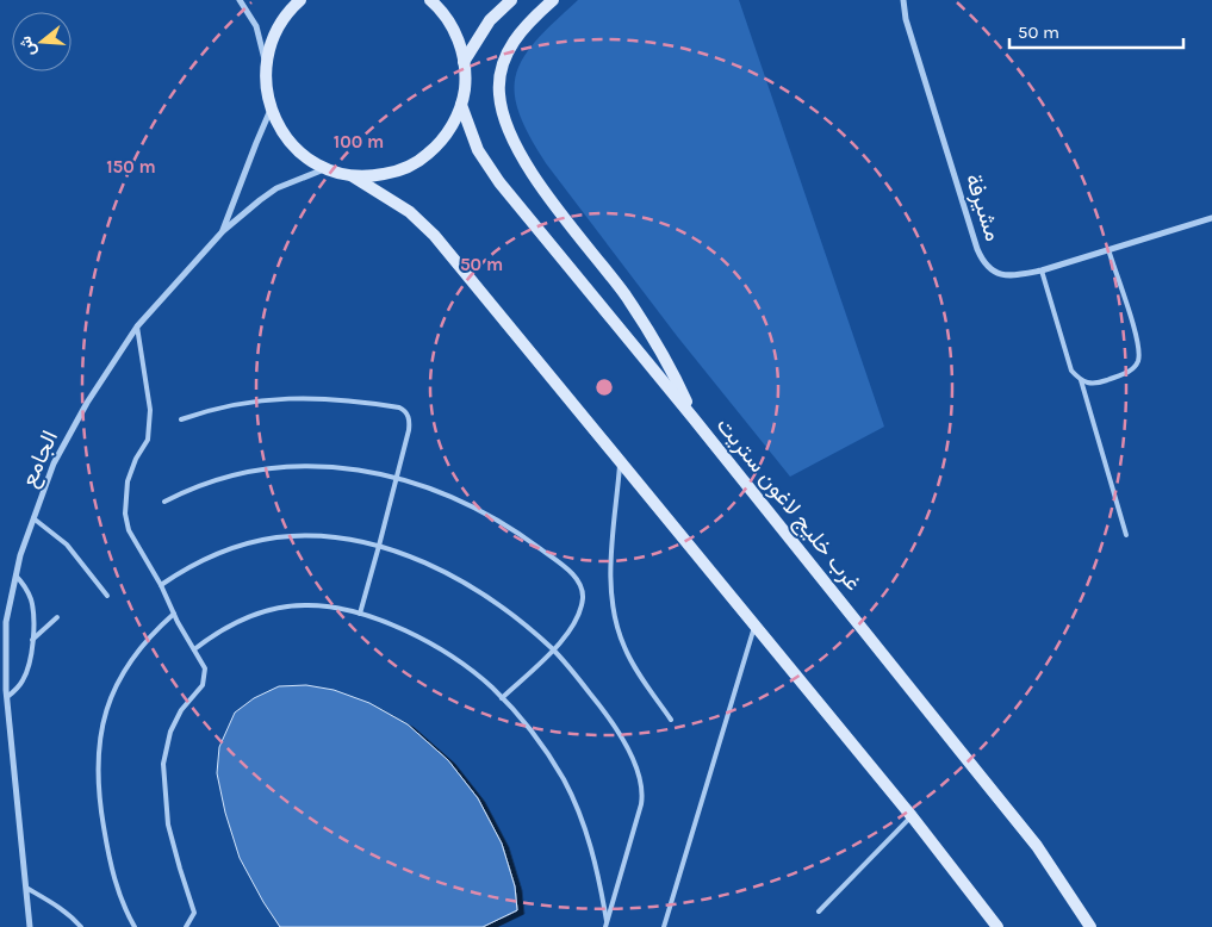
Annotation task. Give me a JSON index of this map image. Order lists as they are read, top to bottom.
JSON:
{
  "streets": {
    "street": ["مشيرفة", "الجامع", "غرب خليج لاغون ستريت"]
  },
  "scale_bar": "50 m",
  "north": "left",
  "rings": ["100 m", "150 m", "50 m"]
}
